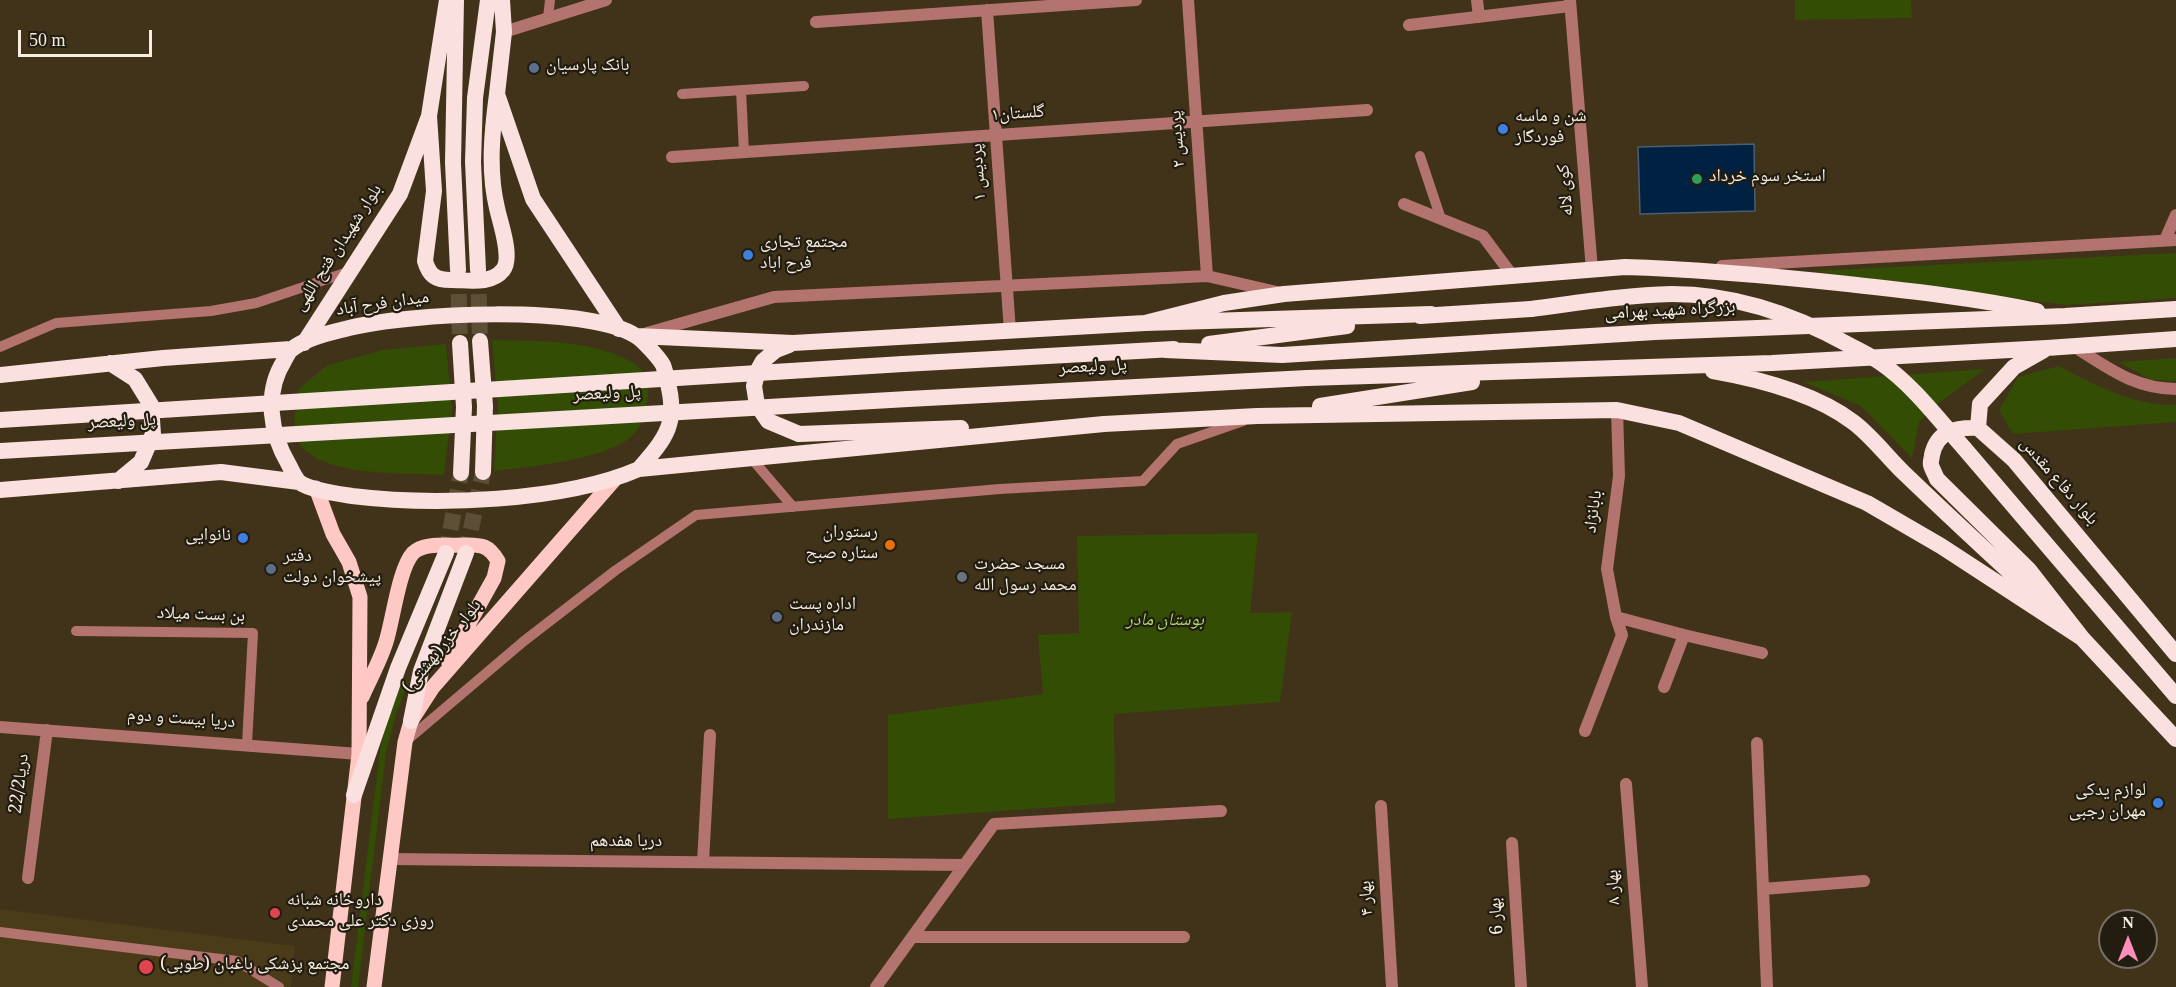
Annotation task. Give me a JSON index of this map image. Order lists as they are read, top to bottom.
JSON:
{
  "streets": {
    "highway": [
      "بلوار شهیدان فتح اللهی",
      "میدان فرح آباد",
      "بزرگراه شهید بهرامی",
      "پل ولیعصر",
      "بلوار دفاع مقدس"
    ],
    "main road": ["بلوار خزر(بهشتی)"],
    "street": [
      "گلستان۱",
      "پردیس ۲",
      "پردیس ۱",
      "کوی لاله",
      "بابانژاد",
      "دریا بیست و دوم",
      "دریا22/2",
      "دریا هفدهم",
      "بهار ۸",
      "بهار ۴",
      "بهار 6"
    ],
    "lane": ["بن بست میلاد"]
  },
  "crossings": [
    ["گلستان۱", "پردیس ۲"],
    ["گلستان۱", "پردیس ۱"],
    ["بلوار شهیدان فتح اللهی", "میدان فرح آباد"],
    ["میدان فرح آباد", "بلوار خزر(بهشتی)"],
    ["بزرگراه شهید بهرامی", "پل ولیعصر"],
    ["بن بست میلاد", "دریا بیست و دوم"],
    ["بلوار خزر(بهشتی)", "دریا هفدهم"],
    ["دریا بیست و دوم", "دریا22/2"]
  ],
  "parks": ["بوستان مادر"],
  "places": [
    "بانک پارسیان",
    "شن و ماسه فوردگاز",
    "استخر سوم خرداد",
    "مجتمع تجاری فرح اباد",
    "نانوایی",
    "رستوران ستاره صبح",
    "دفتر پیشخوان دولت",
    "مسجد حضرت محمد رسول الله",
    "اداره پست مازندران",
    "لوازم یدکی مهران رجبی",
    "داروخانه شبانه روزی دکتر علی محمدی",
    "مجتمع پزشکی باغبان (طوبی)"
  ],
  "scale_bar": "50 m",
  "north": "top"
}
